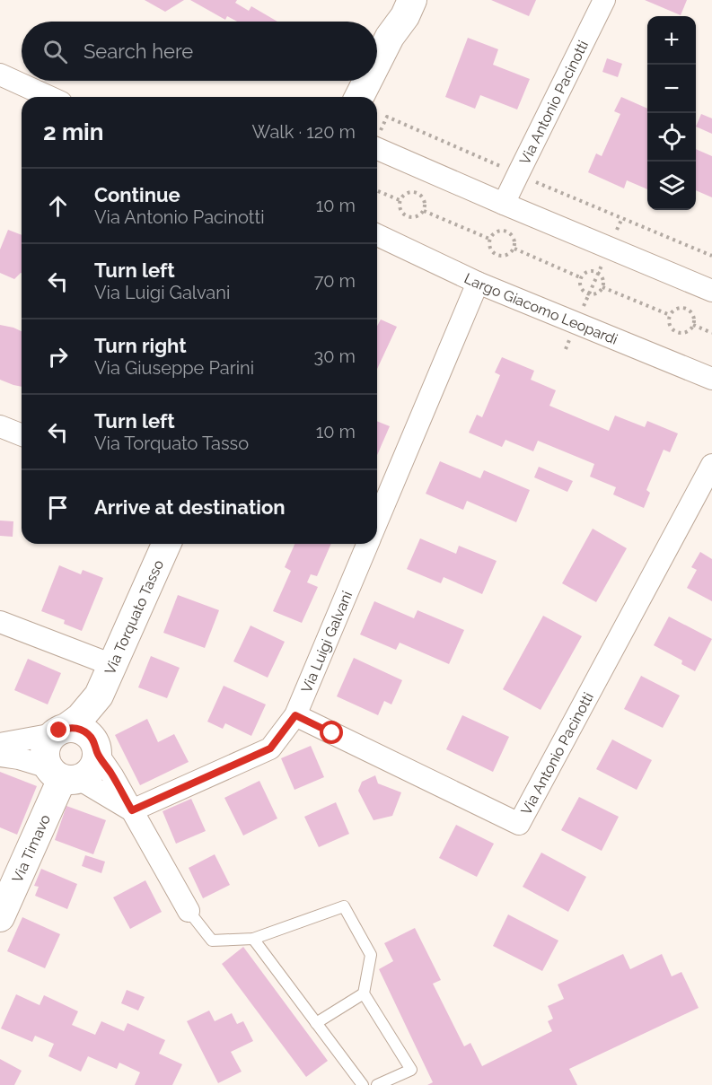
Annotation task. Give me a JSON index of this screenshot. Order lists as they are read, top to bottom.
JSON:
{
  "streets": {
    "street": [
      "Via Antonio Pacinotti",
      "Largo Giacomo Leopardi",
      "Via Torquato Tasso",
      "Via Luigi Galvani",
      "Via Timavo"
    ]
  },
  "crossings": [
    ["Via Antonio Pacinotti", "Via Luigi Galvani"],
    ["Via Torquato Tasso", "Via Timavo"]
  ],
  "page": {
    "map_buttons": ["+", "−"],
    "search": "Search here",
    "heading": ["2 min", "Walk · 120 m"],
    "list": [
      ["Continue", "Via Antonio Pacinotti", "10 m"],
      ["Turn left", "Via Luigi Galvani", "70 m"],
      ["Turn right", "Via Giuseppe Parini", "30 m"],
      ["Turn left", "Via Torquato Tasso", "10 m"],
      "Arrive at destination"
    ]
  }
}
